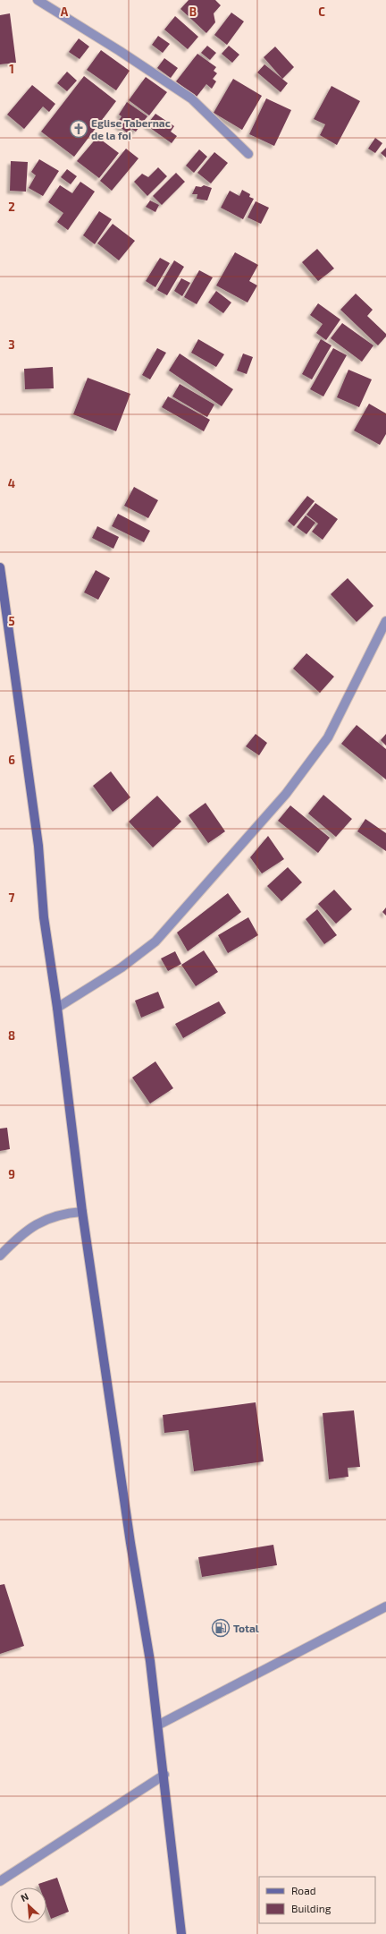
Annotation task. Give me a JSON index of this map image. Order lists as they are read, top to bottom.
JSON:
{
  "places": {
    "church": ["Eglise Tabernac de la foi"],
    "fuel station": ["Total"]
  },
  "legend": ["Road", "Building"],
  "north": "top left",
  "grid": {
    "columns": ["A", "B", "C"],
    "rows": [
      "1",
      "2",
      "3",
      "4",
      "5",
      "6",
      "7",
      "8",
      "9"
    ]
  }
}
